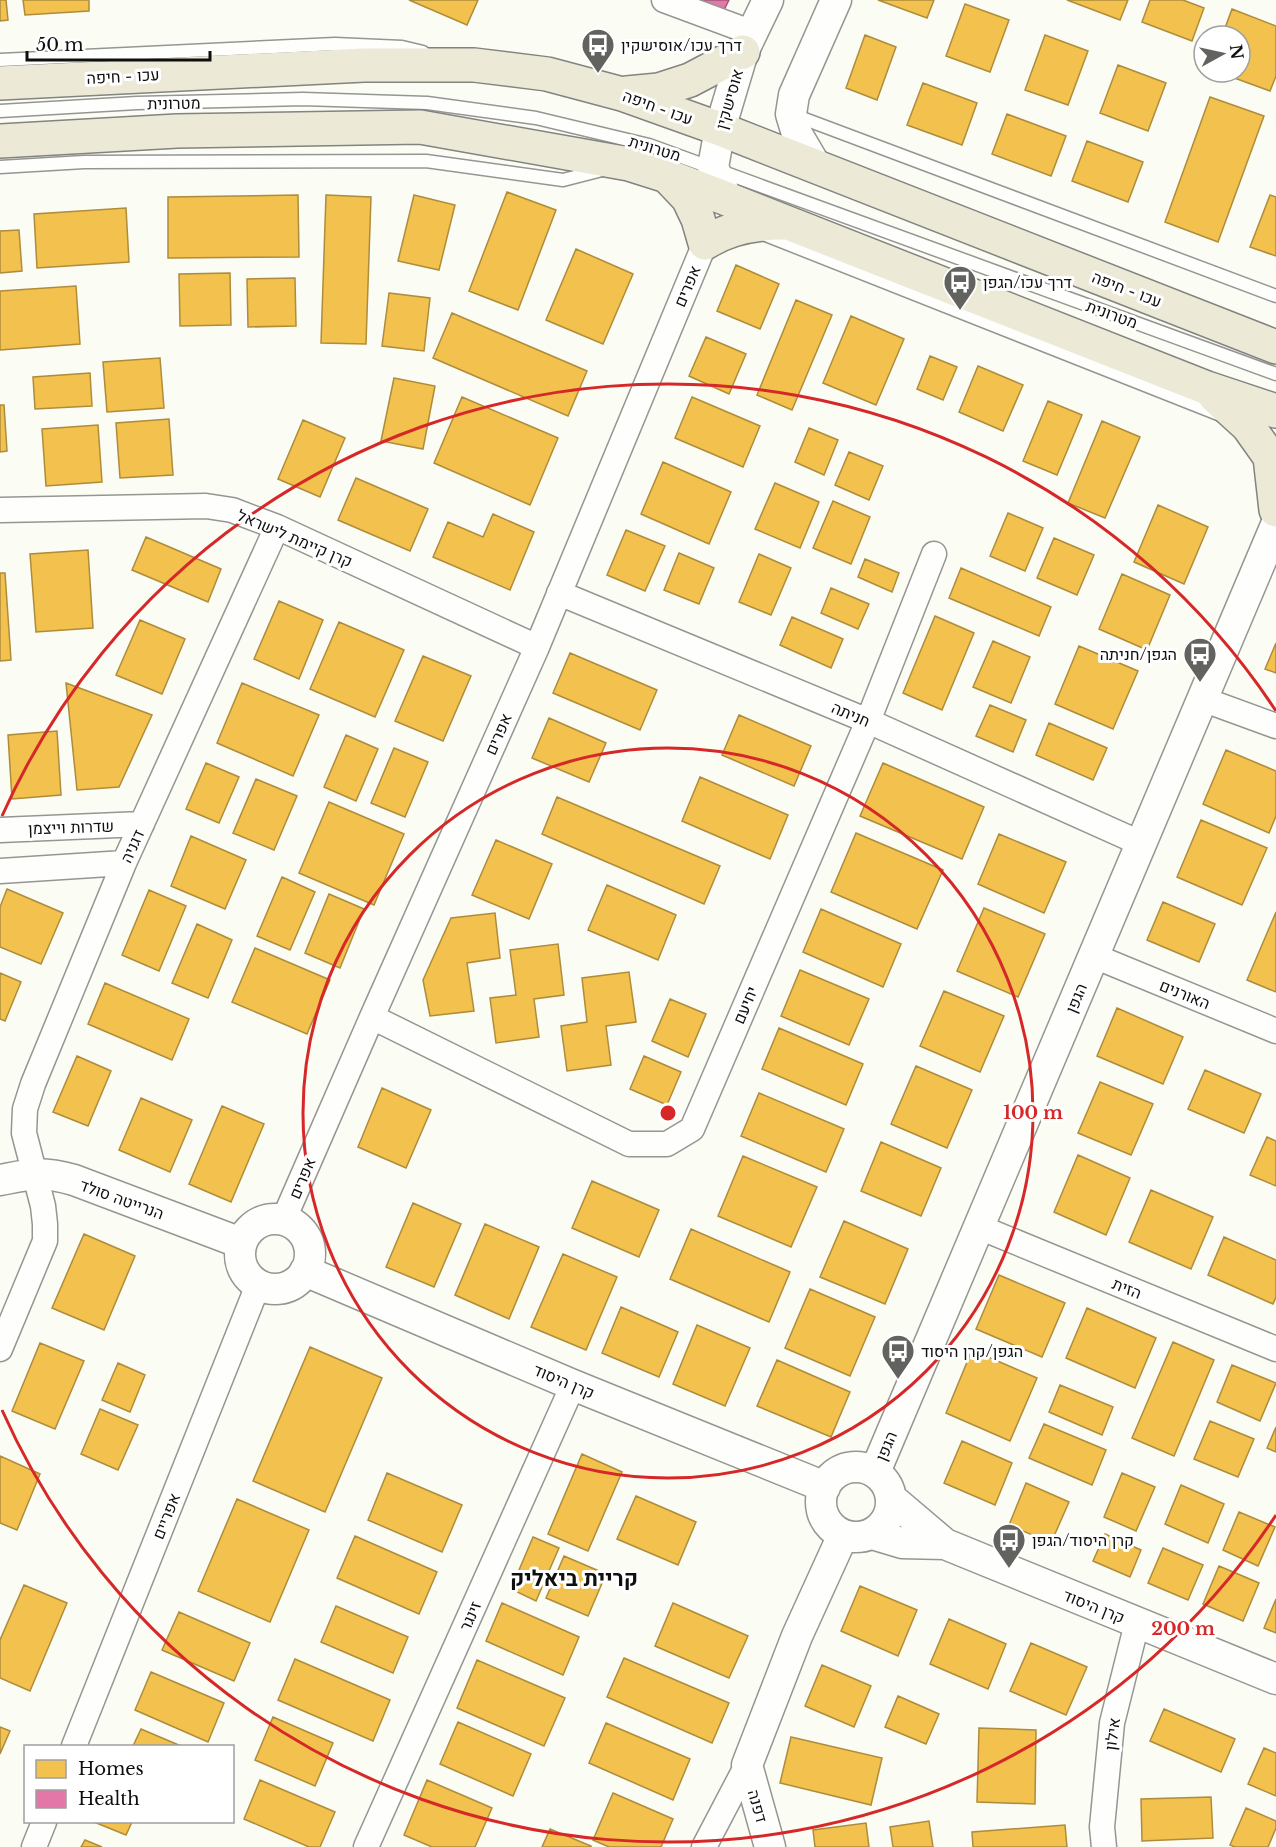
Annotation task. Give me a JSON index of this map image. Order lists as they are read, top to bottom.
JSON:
{
  "streets": {
    "highway": ["עכו - חיפה"],
    "street": [
      "אוסישקין",
      "אפרים",
      "קרן קיימת לישראל",
      "חניתה",
      "שדרות וייצמן",
      "דגניה",
      "האורנים",
      "הגפן",
      "יחיעם",
      "הנרייטה סולד",
      "הזית",
      "קרן היסוד",
      "אפריים",
      "זינגר",
      "אילון",
      "דפנה"
    ],
    "lane": ["מטרונית"]
  },
  "crossings": [
    ["עכו - חיפה", "אוסישקין"],
    ["אוסישקין", "מטרונית"],
    ["אפרים", "קרן קיימת לישראל"],
    ["אפרים", "חניתה"],
    ["אפרים", "יחיעם"],
    ["אפרים", "הנרייטה סולד"],
    ["אפרים", "קרן היסוד"],
    ["אפרים", "אפריים"],
    ["קרן קיימת לישראל", "דגניה"],
    ["חניתה", "הגפן"],
    ["חניתה", "יחיעם"],
    ["שדרות וייצמן", "דגניה"],
    ["דגניה", "הנרייטה סולד"],
    ["האורנים", "הגפן"],
    ["הגפן", "הזית"],
    ["הגפן", "קרן היסוד"],
    ["הנרייטה סולד", "קרן היסוד"],
    ["הנרייטה סולד", "אפריים"],
    ["קרן היסוד", "אפריים"],
    ["קרן היסוד", "זינגר"],
    ["קרן היסוד", "אילון"]
  ],
  "districts": ["קריית ביאליק"],
  "places": {
    "bus stop": [
      "דרך עכו/אוסישקין",
      "דרך עכו/הגפן",
      "הגפן/חניתה",
      "הגפן/קרן היסוד",
      "קרן היסוד/הגפן"
    ]
  },
  "legend": ["Homes", "Health"],
  "scale_bar": "50 m",
  "north": "right",
  "rings": ["100 m", "200 m"]
}
